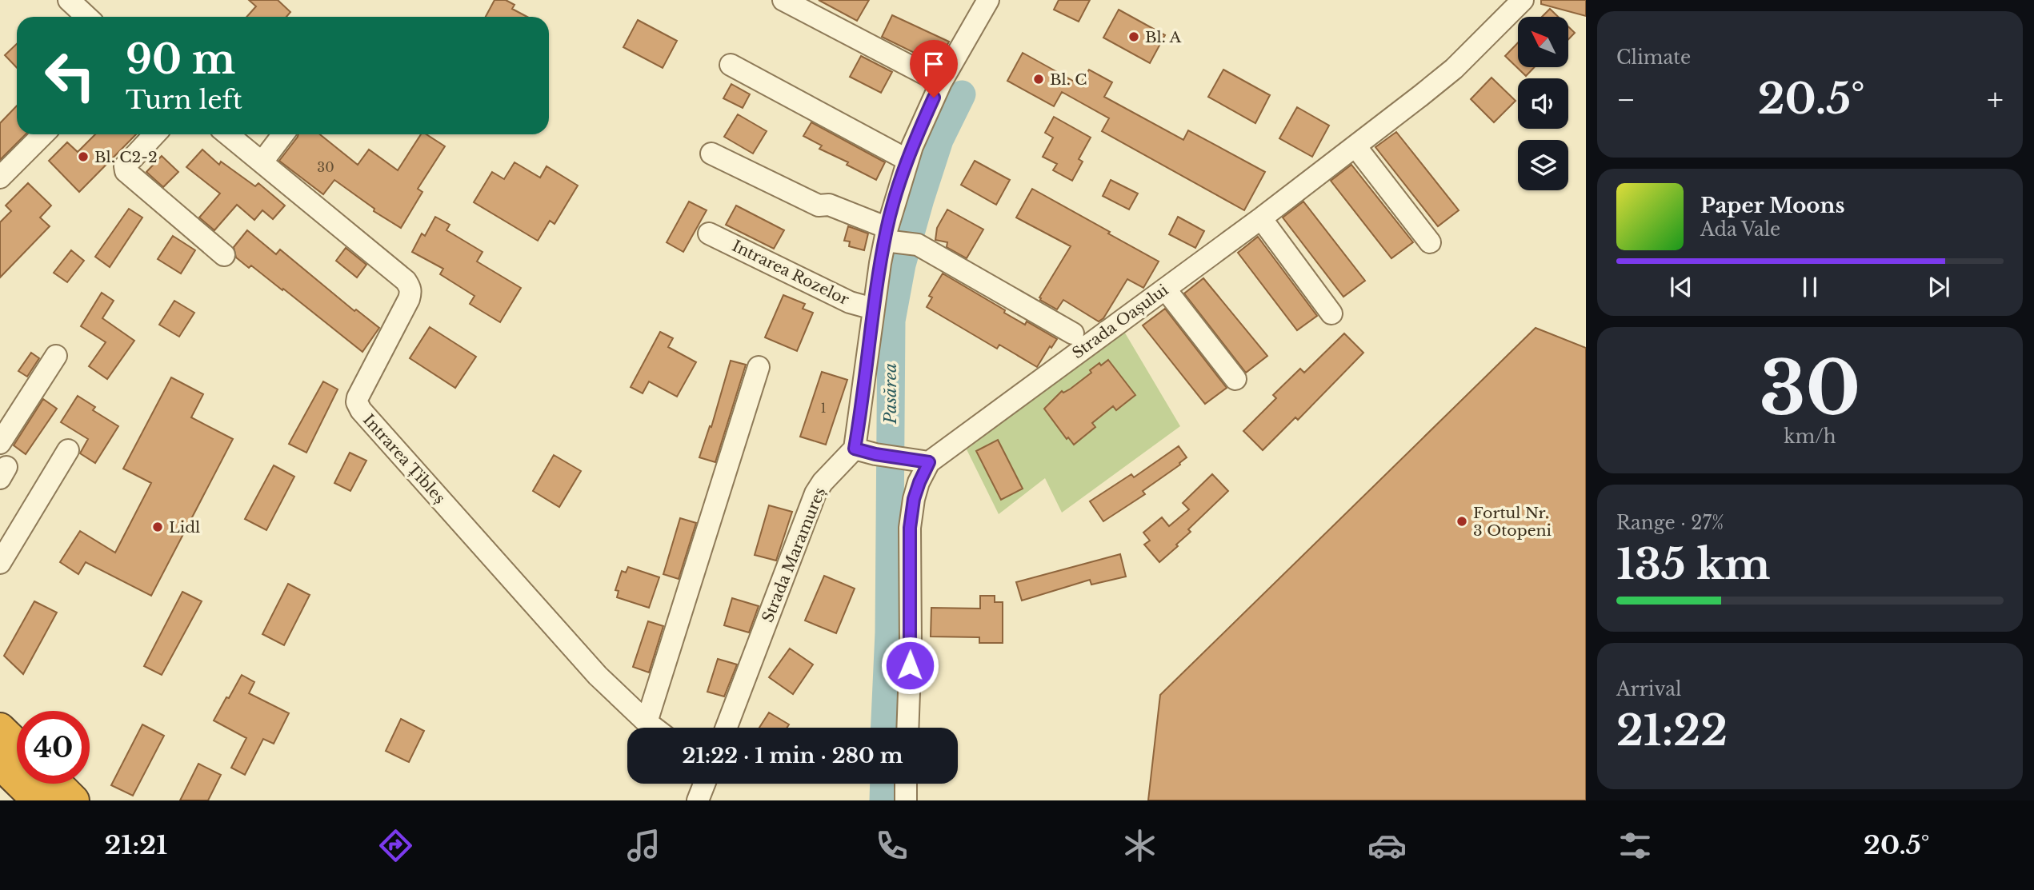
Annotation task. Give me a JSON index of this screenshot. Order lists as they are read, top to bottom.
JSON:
{
  "streets": {
    "street": [
      "Intrarea Rozelor",
      "Strada Oașului",
      "Intrarea Țibleș",
      "Strada Maramureș"
    ]
  },
  "water": ["Pasărea"],
  "places": [
    "Bl. A",
    "Bl. C",
    "Bl. C2-2",
    "Fortul Nr. 3 Otopeni",
    "Lidl"
  ],
  "house_numbers": ["30", "1"],
  "north": "top left",
  "page": {
    "tile": [
      "Climate",
      ["30", "km/h"],
      ["Range · 27%", "135 km"],
      ["Arrival", "21:22"]
    ],
    "turn": ["90 m", "Turn left"],
    "heat": ["−", "20.5°", "+"],
    "song": ["Paper Moons", "Ada Vale"],
    "limit": "40",
    "trip": "21:22 · 1 min · 280 m",
    "tabs": ["21:21", "20.5°"]
  }
}
